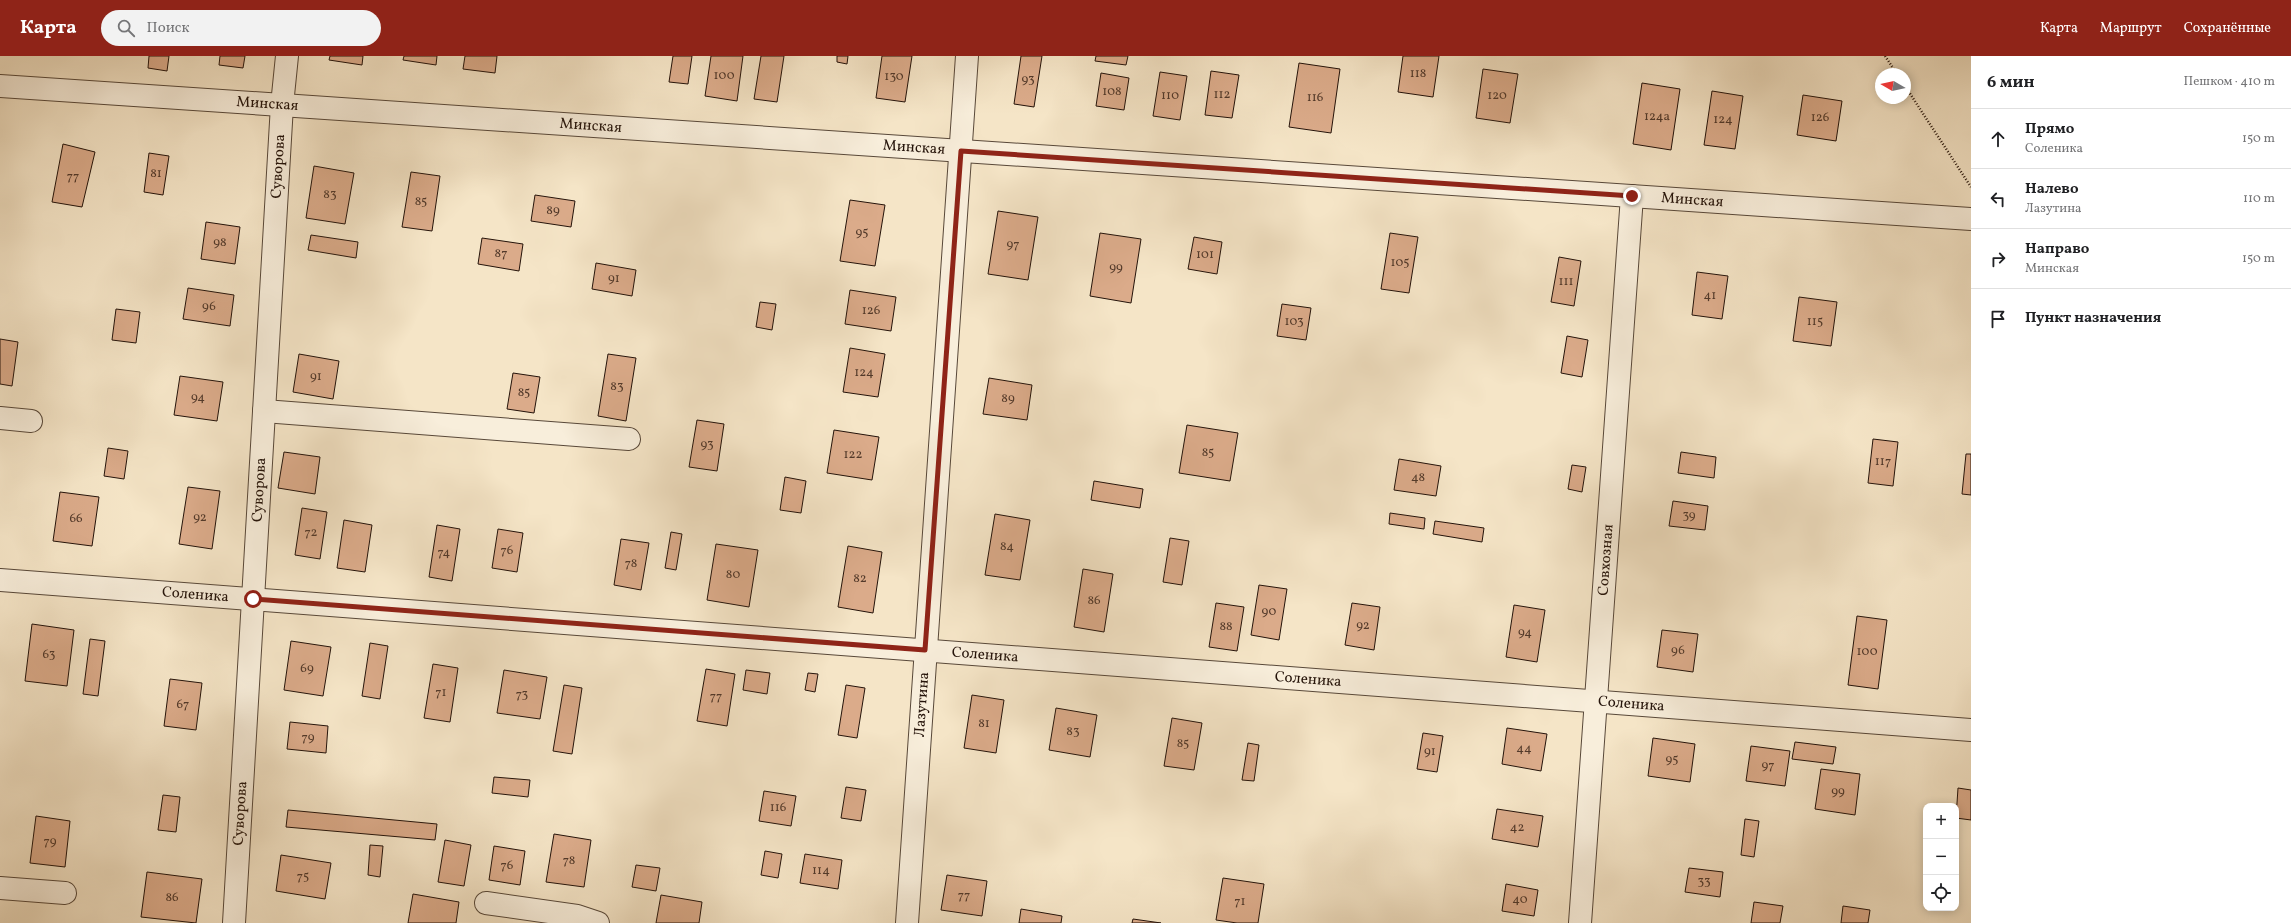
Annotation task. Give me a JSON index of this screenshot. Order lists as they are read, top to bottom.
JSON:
{
  "streets": {
    "street": [
      "Минская",
      "Суворова",
      "Совхозная",
      "Соленика",
      "Лазутина"
    ]
  },
  "crossings": [
    ["Минская", "Суворова"],
    ["Минская", "Совхозная"],
    ["Минская", "Лазутина"],
    ["Суворова", "Соленика"],
    ["Совхозная", "Соленика"],
    ["Соленика", "Лазутина"]
  ],
  "house_numbers": [
    "118",
    "100",
    "130",
    "93",
    "108",
    "112",
    "110",
    "120",
    "116",
    "124а",
    "126",
    "124",
    "81",
    "77",
    "83",
    "85",
    "89",
    "95",
    "98",
    "97",
    "87",
    "101",
    "105",
    "99",
    "91",
    "111",
    "41",
    "96",
    "126",
    "103",
    "115",
    "124",
    "91",
    "83",
    "85",
    "94",
    "89",
    "93",
    "85",
    "122",
    "117",
    "48",
    "39",
    "92",
    "66",
    "72",
    "84",
    "76",
    "74",
    "78",
    "80",
    "82",
    "86",
    "90",
    "92",
    "88",
    "94",
    "96",
    "100",
    "63",
    "69",
    "71",
    "73",
    "77",
    "67",
    "81",
    "83",
    "79",
    "85",
    "44",
    "91",
    "95",
    "97",
    "99",
    "116",
    "42",
    "79",
    "78",
    "76",
    "114",
    "75",
    "33",
    "77",
    "86",
    "40",
    "71"
  ],
  "north": "left",
  "page": {
    "header": "Карта",
    "search": "Поиск",
    "nav": ["Карта", "Маршрут", "Сохранённые"],
    "heading": ["6 мин", "Пешком · 410 m"],
    "list": [
      ["Прямо", "Соленика", "150 m"],
      ["Налево", "Лазутина", "110 m"],
      ["Направо", "Минская", "150 m"],
      "Пункт назначения"
    ],
    "map_buttons": ["+", "−"]
  }
}
